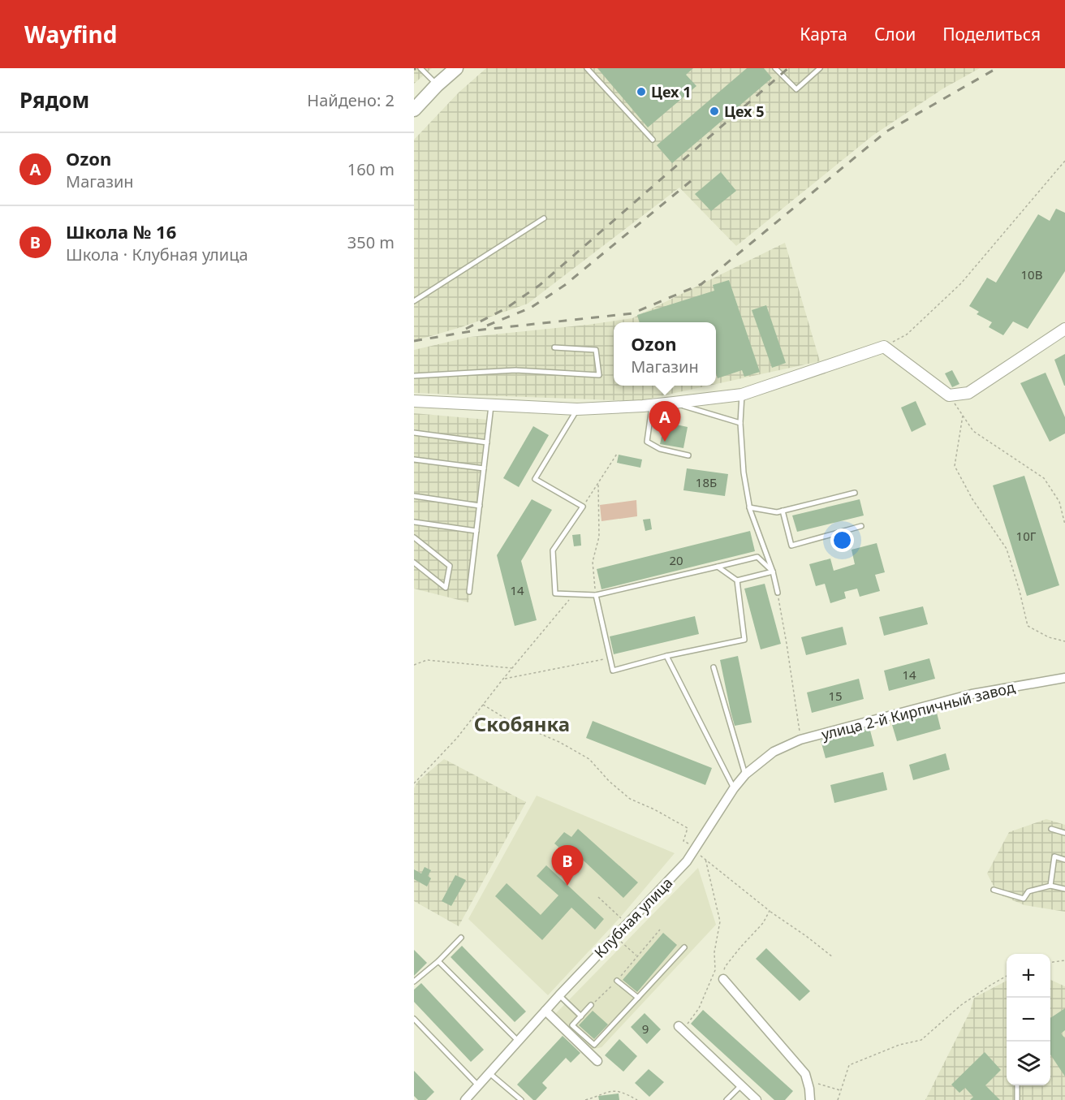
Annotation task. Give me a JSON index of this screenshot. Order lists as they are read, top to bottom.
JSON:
{
  "streets": {
    "street": ["улица 2-й Кирпичный завод", "Клубная улица"]
  },
  "crossings": [
    ["улица 2-й Кирпичный завод", "Клубная улица"]
  ],
  "districts": ["Скобянка"],
  "places": ["Цех 1", "Цех 5"],
  "house_numbers": [
    "10В",
    "18Б",
    "10Г",
    "20",
    "14",
    "14",
    "15",
    "9"
  ],
  "page": {
    "header": "Wayfind",
    "nav": ["Карта", "Слои", "Поделиться"],
    "heading": ["Рядом", "Найдено: 2"],
    "list": [
      {
        "mark": "A",
        "name": "Ozon",
        "note": "Магазин",
        "value": "160 m"
      },
      {
        "mark": "B",
        "name": "Школа № 16",
        "note": "Школа · Клубная улица",
        "value": "350 m"
      }
    ],
    "popup": ["Ozon", "Магазин"],
    "pins": ["A", "B"],
    "map_buttons": ["+", "−"]
  }
}
